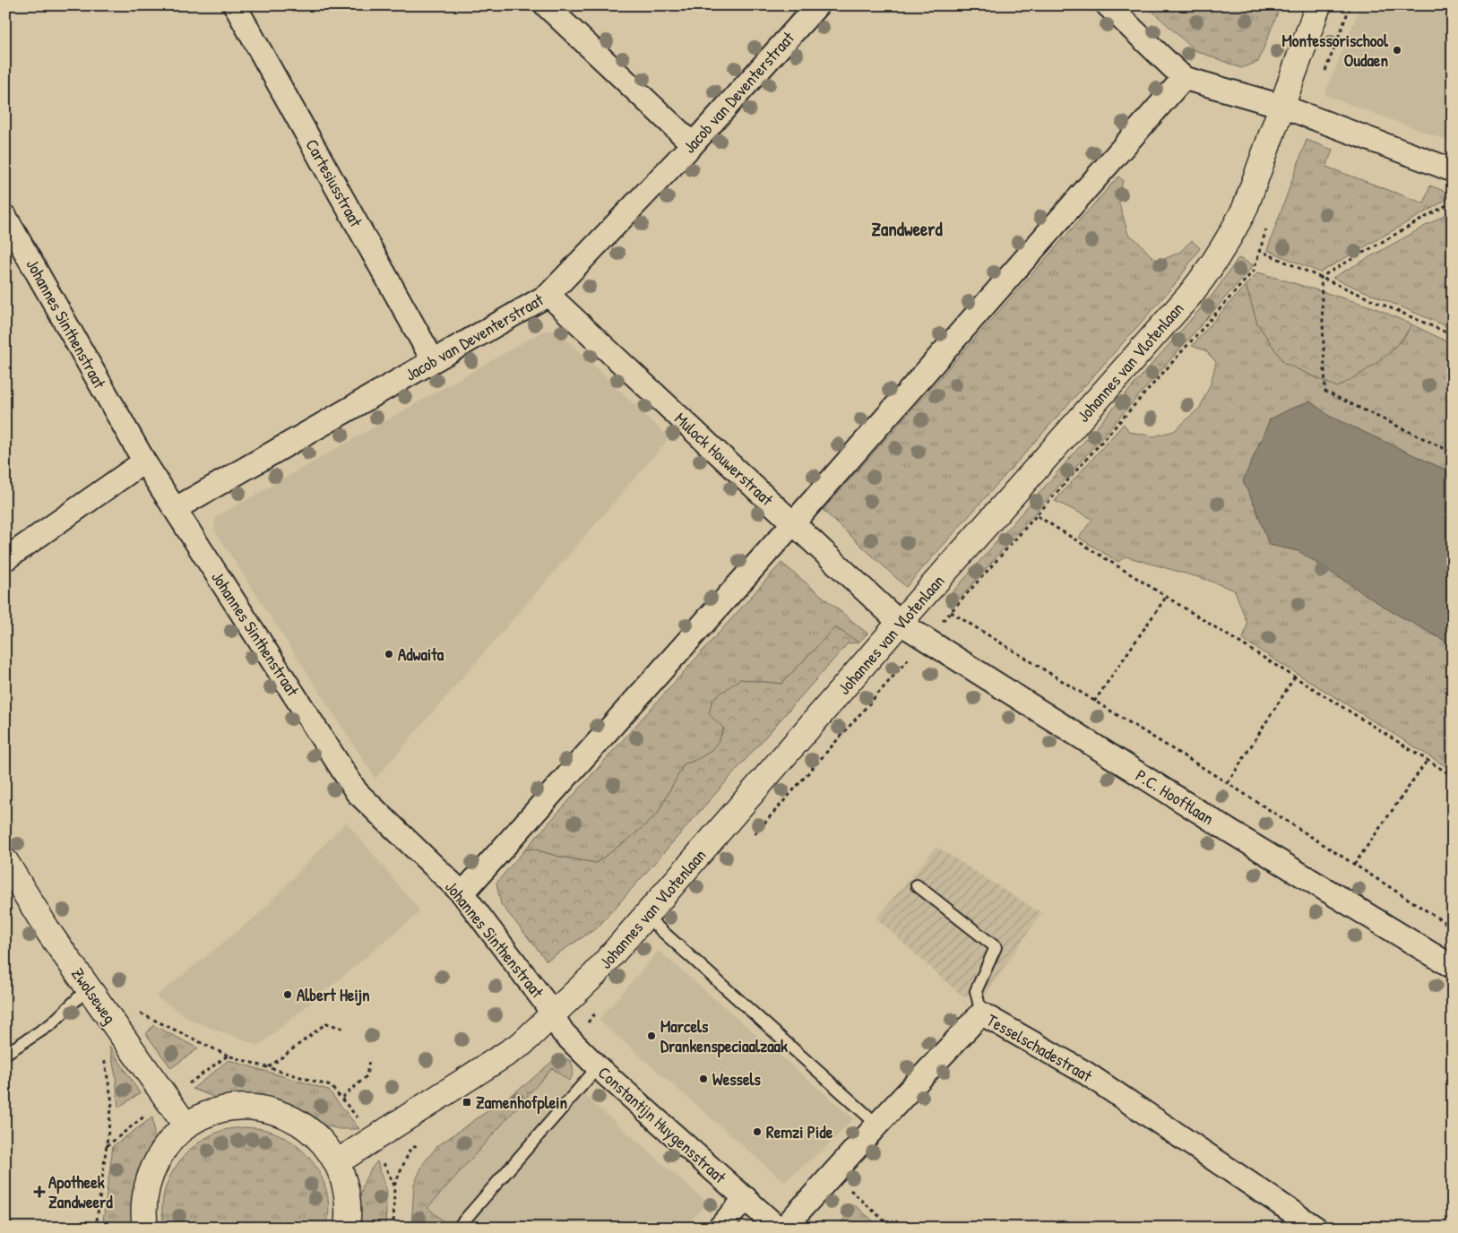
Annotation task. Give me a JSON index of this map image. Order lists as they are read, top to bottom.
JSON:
{
  "streets": {
    "street": [
      "Jacob van Deventerstraat",
      "Cartesiusstraat",
      "Johannes Sinthenstraat",
      "Johannes van Vlotenlaan",
      "Mulock Houwerstraat",
      "P.C. Hooftlaan",
      "Zwolseweg",
      "Tesselschadestraat",
      "Constantijn Huygensstraat"
    ]
  },
  "crossings": [
    ["Jacob van Deventerstraat", "Cartesiusstraat"],
    ["Jacob van Deventerstraat", "Johannes Sinthenstraat"],
    ["Jacob van Deventerstraat", "Mulock Houwerstraat"],
    ["Johannes Sinthenstraat", "Johannes van Vlotenlaan"],
    ["Johannes Sinthenstraat", "Constantijn Huygensstraat"],
    ["Johannes van Vlotenlaan", "Mulock Houwerstraat"],
    ["Johannes van Vlotenlaan", "P.C. Hooftlaan"],
    ["Johannes van Vlotenlaan", "Constantijn Huygensstraat"],
    ["Mulock Houwerstraat", "P.C. Hooftlaan"]
  ],
  "districts": ["Zandweerd"],
  "places": {
    "other": [
      "Montessorischool Oudaen",
      "Adwaita",
      "Albert Heijn",
      "Marcels Drankenspeciaalzaak",
      "Wessels",
      "Remzi Pide"
    ],
    "transit": ["Zamenhofplein"],
    "health": ["Apotheek Zandweerd"]
  }
}
